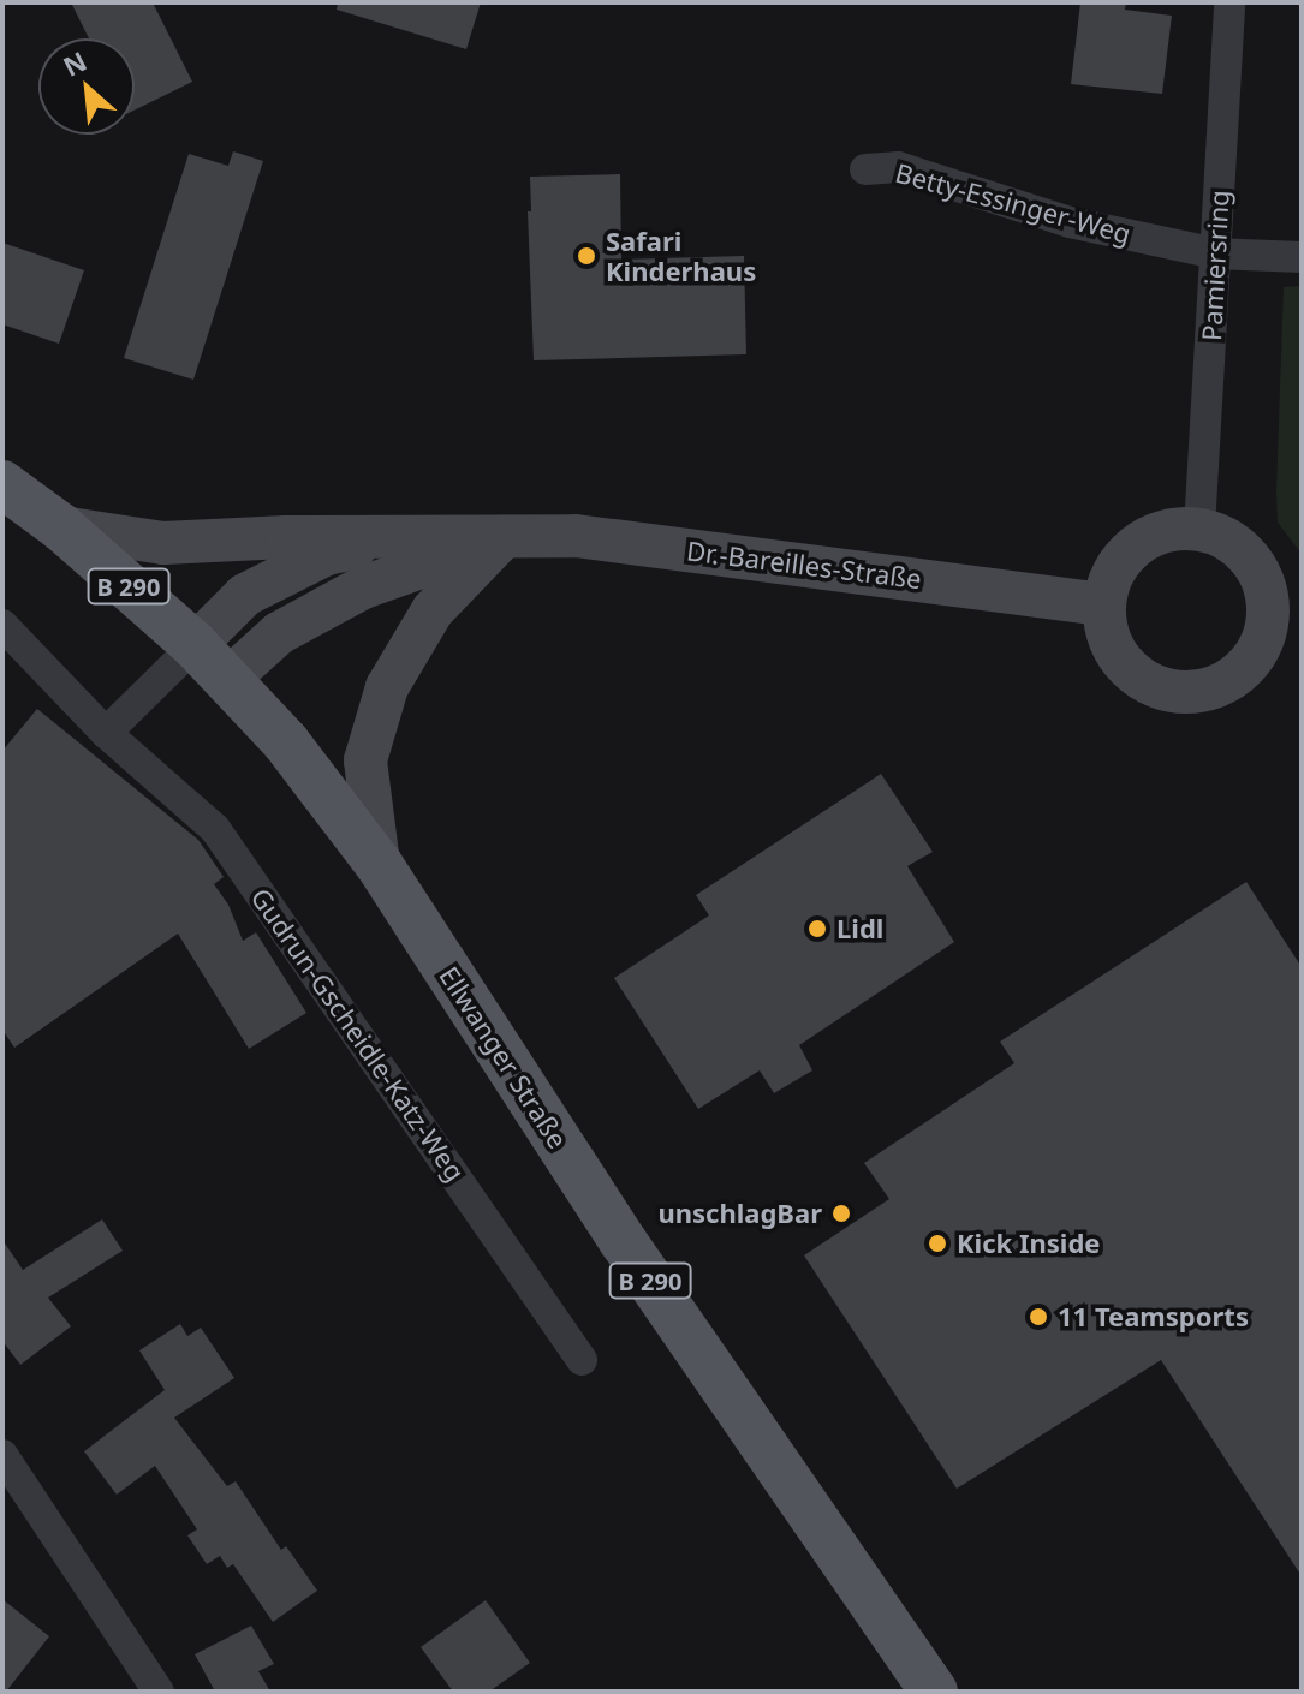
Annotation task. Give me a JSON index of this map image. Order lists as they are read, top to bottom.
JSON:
{
  "streets": {
    "main road": ["Dr.-Bareilles-Straße", "B 290", "Ellwanger Straße"],
    "street": ["Betty-Essinger-Weg", "Pamiersring", "Gudrun-Gscheidle-Katz-Weg"]
  },
  "crossings": [
    ["Betty-Essinger-Weg", "Pamiersring"],
    ["Pamiersring", "Dr.-Bareilles-Straße"],
    ["Dr.-Bareilles-Straße", "Ellwanger Straße"]
  ],
  "places": [
    "Safari Kinderhaus",
    "Lidl",
    "unschlagBar",
    "Kick Inside",
    "11 Teamsports"
  ],
  "north": "top left"
}
